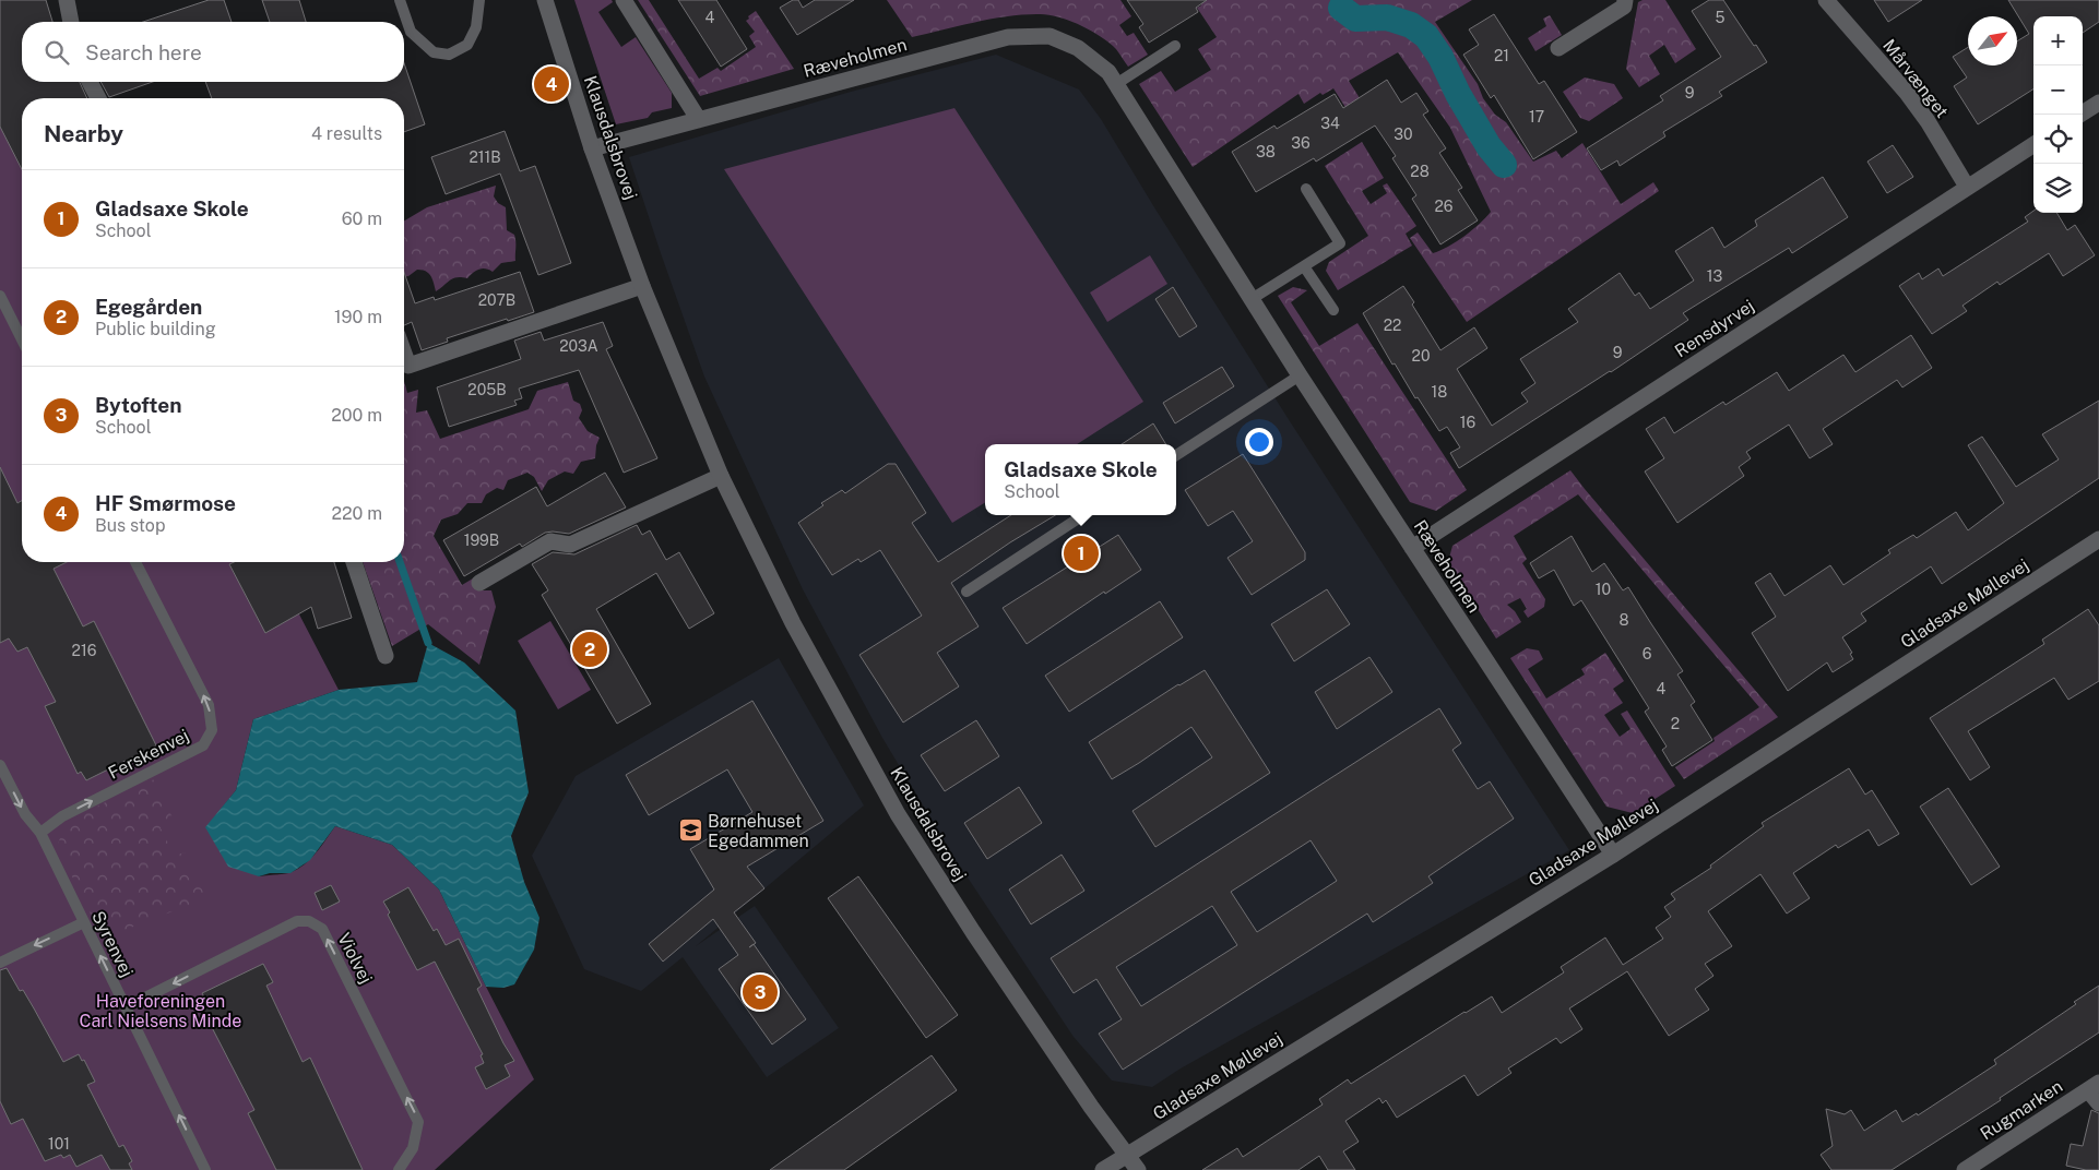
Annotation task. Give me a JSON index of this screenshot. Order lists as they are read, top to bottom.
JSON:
{
  "streets": {
    "street": [
      "Ræveholmen",
      "Mårvænget",
      "Klausdalsbrovej",
      "Rensdyrvej",
      "Gladsaxe Møllevej",
      "Rugmarken"
    ],
    "lane": ["Ferskenvej", "Syrenvej", "Violvej"]
  },
  "crossings": [
    ["Ræveholmen", "Klausdalsbrovej"],
    ["Ræveholmen", "Rensdyrvej"],
    ["Ræveholmen", "Gladsaxe Møllevej"],
    ["Mårvænget", "Rensdyrvej"],
    ["Klausdalsbrovej", "Gladsaxe Møllevej"],
    ["Ferskenvej", "Syrenvej"],
    ["Syrenvej", "Violvej"]
  ],
  "parks": ["Haveforeningen Carl Nielsens Minde"],
  "places": {
    "school or university": ["Børnehuset Egedammen"]
  },
  "house_numbers": [
    "4",
    "5",
    "21",
    "9",
    "17",
    "34",
    "30",
    "36",
    "38",
    "211B",
    "28",
    "26",
    "13",
    "207B",
    "22",
    "203A",
    "9",
    "20",
    "205B",
    "18",
    "16",
    "199B",
    "10",
    "8",
    "216",
    "6",
    "4",
    "2",
    "101"
  ],
  "north": "top right",
  "page": {
    "map_buttons": ["+", "−"],
    "search": "Search here",
    "pins": [
      "4",
      "1",
      "2",
      "3"
    ],
    "heading": ["Nearby", "4 results"],
    "list": [
      {
        "mark": "1",
        "name": "Gladsaxe Skole",
        "note": "School",
        "value": "60 m"
      },
      {
        "mark": "2",
        "name": "Egegården",
        "note": "Public building",
        "value": "190 m"
      },
      {
        "mark": "3",
        "name": "Bytoften",
        "note": "School",
        "value": "200 m"
      },
      {
        "mark": "4",
        "name": "HF Smørmose",
        "note": "Bus stop",
        "value": "220 m"
      }
    ],
    "popup": ["Gladsaxe Skole", "School"]
  }
}
